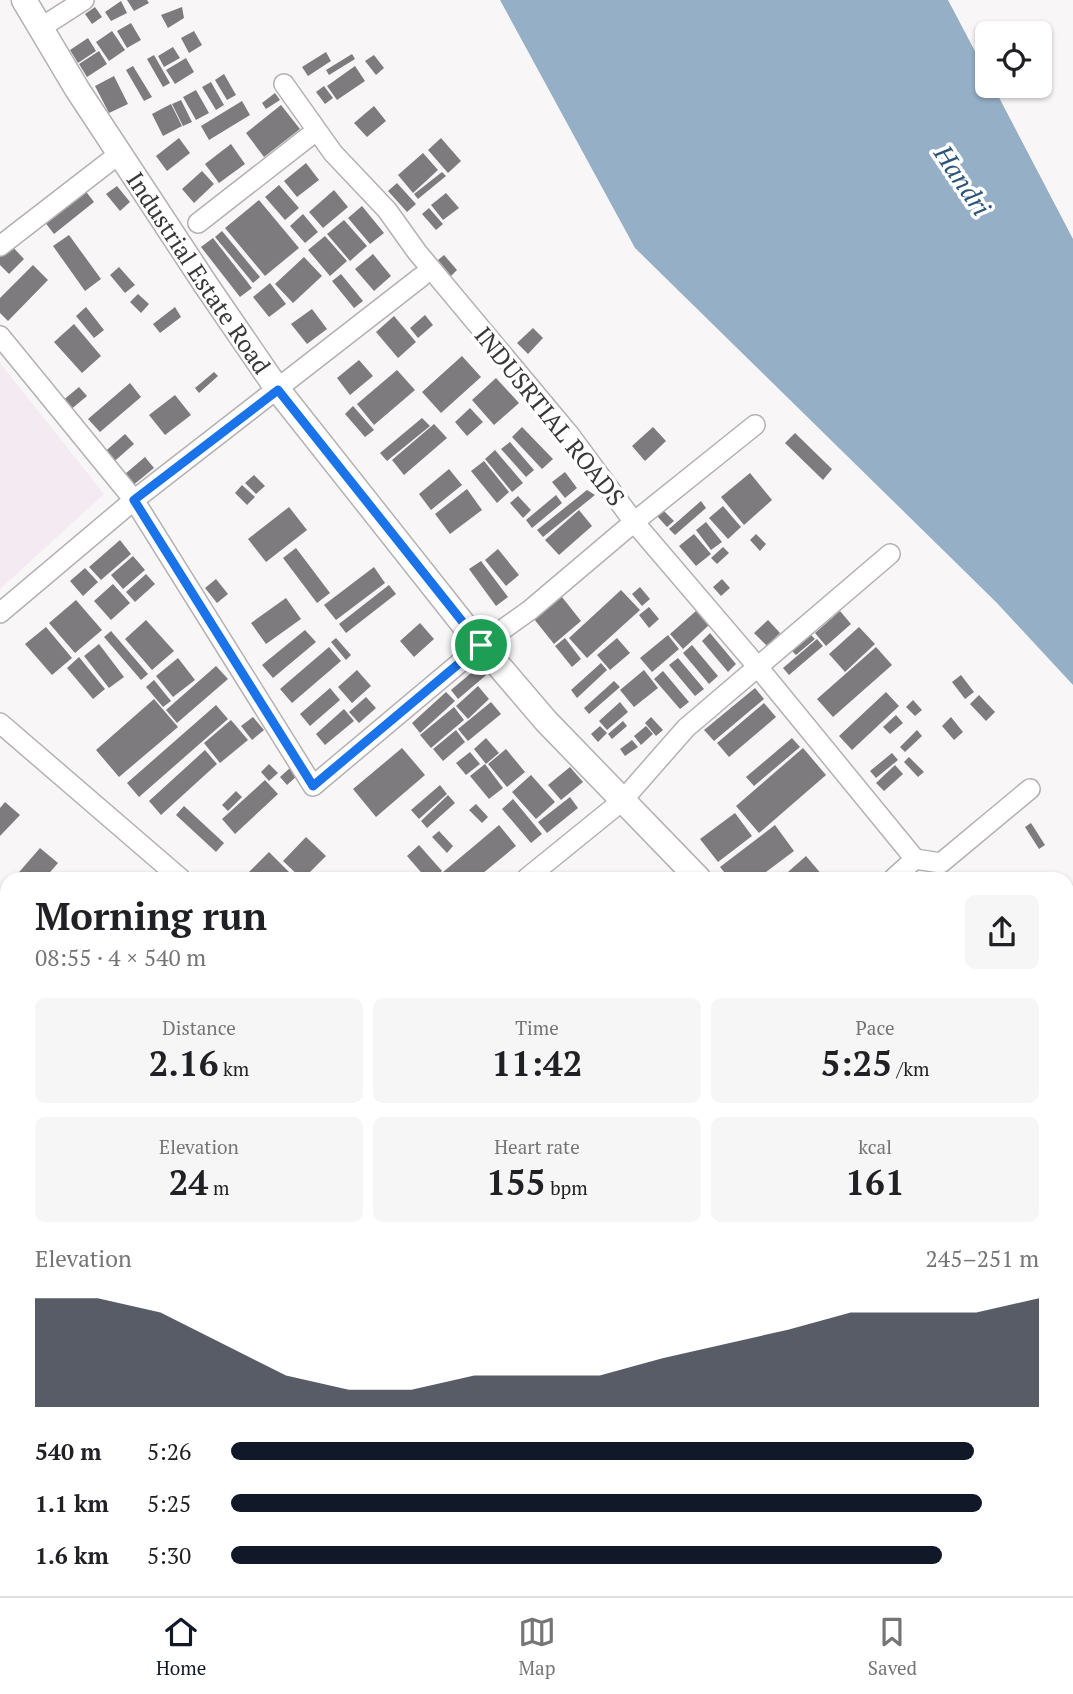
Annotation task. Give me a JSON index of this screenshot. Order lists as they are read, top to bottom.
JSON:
{
  "streets": {
    "main road": ["Industrial Estate Road"],
    "street": ["INDUSRTIAL ROADS"]
  },
  "crossings": [
    ["Industrial Estate Road", "INDUSRTIAL ROADS"]
  ],
  "water": ["Handri"],
  "page": {
    "heading": ["Morning run", "08:55 · 4 × 540 m"],
    "stats": [
      ["Distance", "2.16 km"],
      ["Time", "11:42"],
      ["Pace", "5:25 /km"],
      ["Elevation", "24 m"],
      ["Heart rate", "155 bpm"],
      ["kcal", "161"]
    ],
    "chart": ["Elevation", "245–251 m"],
    "list": [
      {
        "name": "540 m",
        "note": "5:26"
      },
      {
        "name": "1.1 km",
        "note": "5:25"
      },
      {
        "name": "1.6 km",
        "note": "5:30"
      }
    ],
    "tabs": ["Home", "Map", "Saved"]
  }
}
